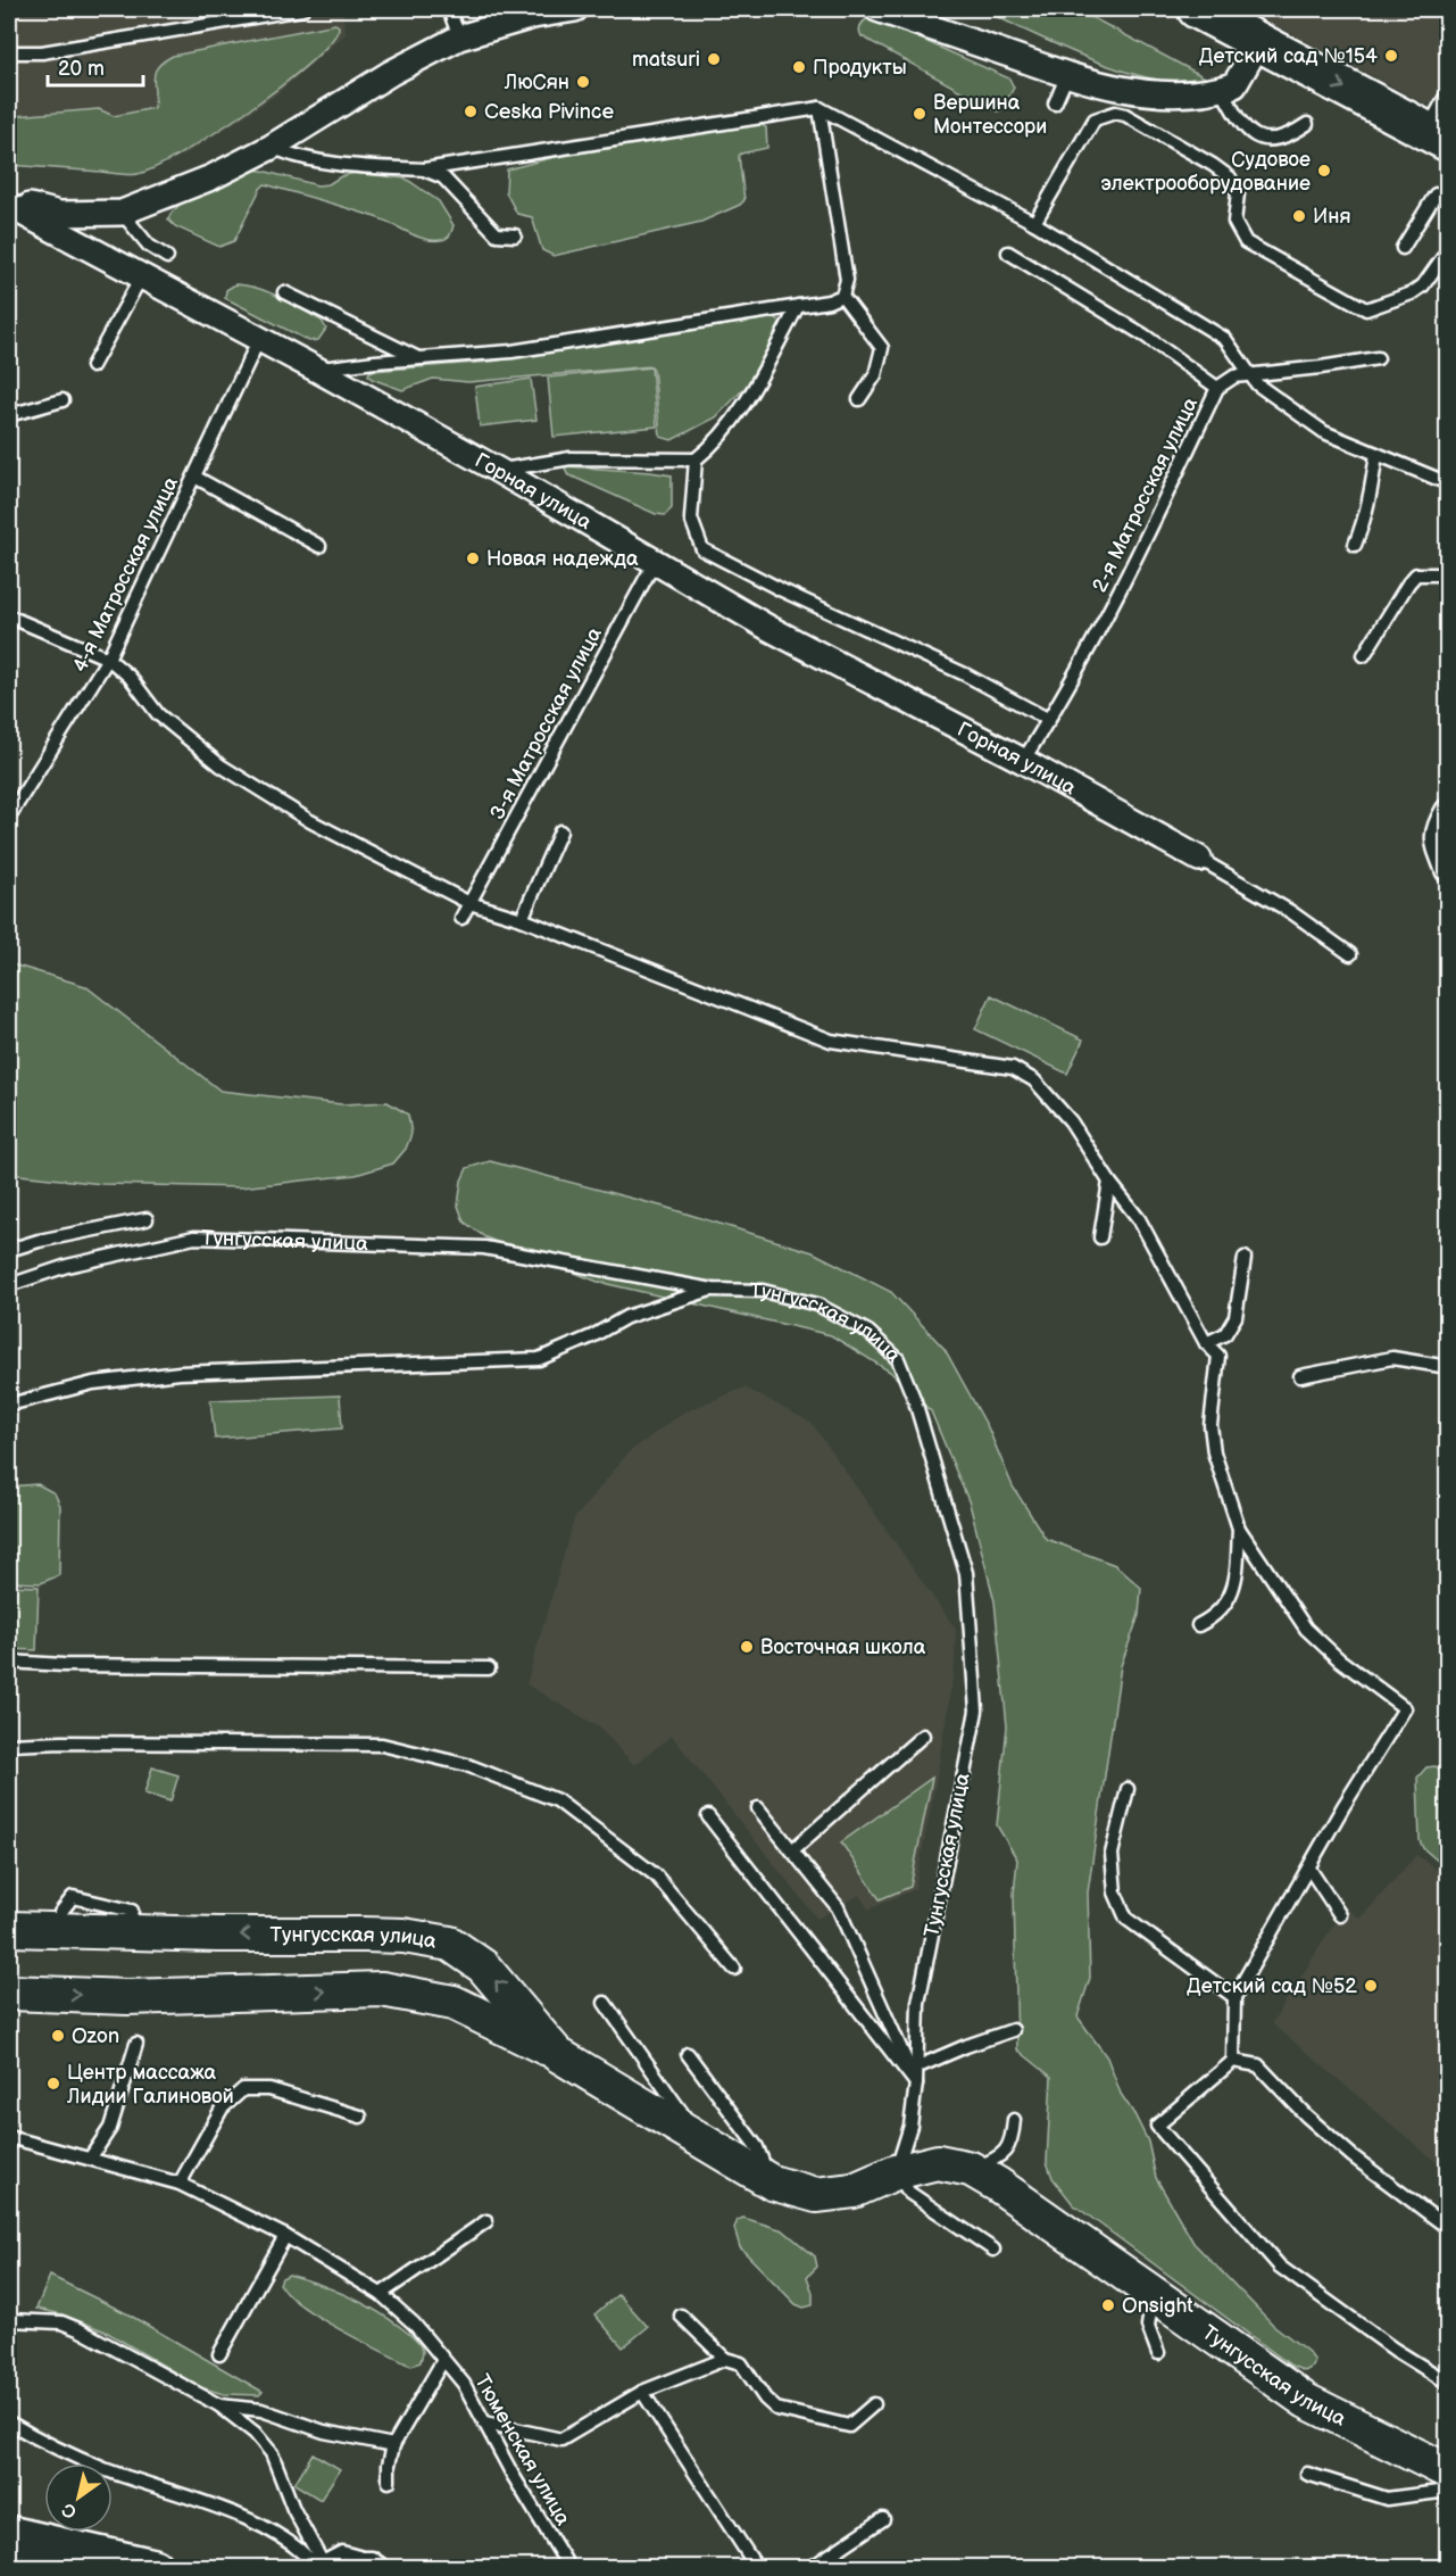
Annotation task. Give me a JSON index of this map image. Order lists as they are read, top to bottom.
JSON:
{
  "streets": {
    "main road": ["Тунгусская улица"],
    "street": ["Горная улица"],
    "lane": [
      "2-я Матросская улица",
      "4-я Матросская улица",
      "3-я Матросская улица",
      "Тюменская улица"
    ]
  },
  "crossings": [
    ["Горная улица", "2-я Матросская улица"],
    ["Горная улица", "4-я Матросская улица"],
    ["Горная улица", "3-я Матросская улица"]
  ],
  "places": [
    "Детский сад №154",
    "matsuri",
    "Продукты",
    "ЛюСян",
    "Ceska Pivince",
    "Вершина Монтессори",
    "Судовое электрооборудование",
    "Иня",
    "Новая надежда",
    "Восточная школа",
    "Детский сад №52",
    "Ozon",
    "Центр массажа Лидии Галиновой",
    "Onsight"
  ],
  "scale_bar": "20 m",
  "north": "bottom left"
}
